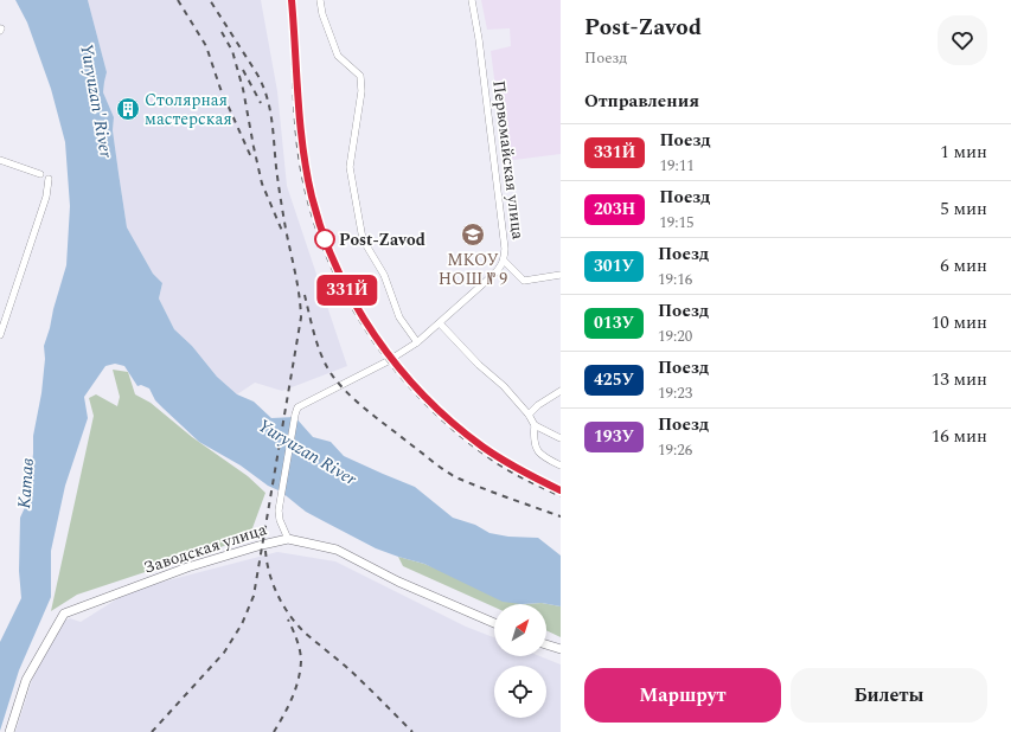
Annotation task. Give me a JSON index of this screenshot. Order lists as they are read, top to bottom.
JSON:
{
  "streets": {
    "street": ["Первомайская улица", "Заводская улица"]
  },
  "crossings": [
    ["Первомайская улица", "Заводская улица"]
  ],
  "water": ["Yuryuzan' River", "Yuryuzan River", "Катав"],
  "places": {
    "building": ["Столярная мастерская"],
    "school or university": ["МКОУ НОШ № 9"],
    "other": ["Post-Zavod"]
  },
  "north": "top right",
  "page": {
    "on_map": "331Й",
    "heading": [
      ["Post-Zavod", "Поезд"],
      "Отправления"
    ],
    "list": [
      {
        "mark": "331Й",
        "name": "Поезд",
        "note": "19:11",
        "value": "1 мин"
      },
      {
        "mark": "203Н",
        "name": "Поезд",
        "note": "19:15",
        "value": "5 мин"
      },
      {
        "mark": "301У",
        "name": "Поезд",
        "note": "19:16",
        "value": "6 мин"
      },
      {
        "mark": "013У",
        "name": "Поезд",
        "note": "19:20",
        "value": "10 мин"
      },
      {
        "mark": "425У",
        "name": "Поезд",
        "note": "19:23",
        "value": "13 мин"
      },
      {
        "mark": "193У",
        "name": "Поезд",
        "note": "19:26",
        "value": "16 мин"
      }
    ],
    "buttons": ["Маршрут", "Билеты"]
  }
}
